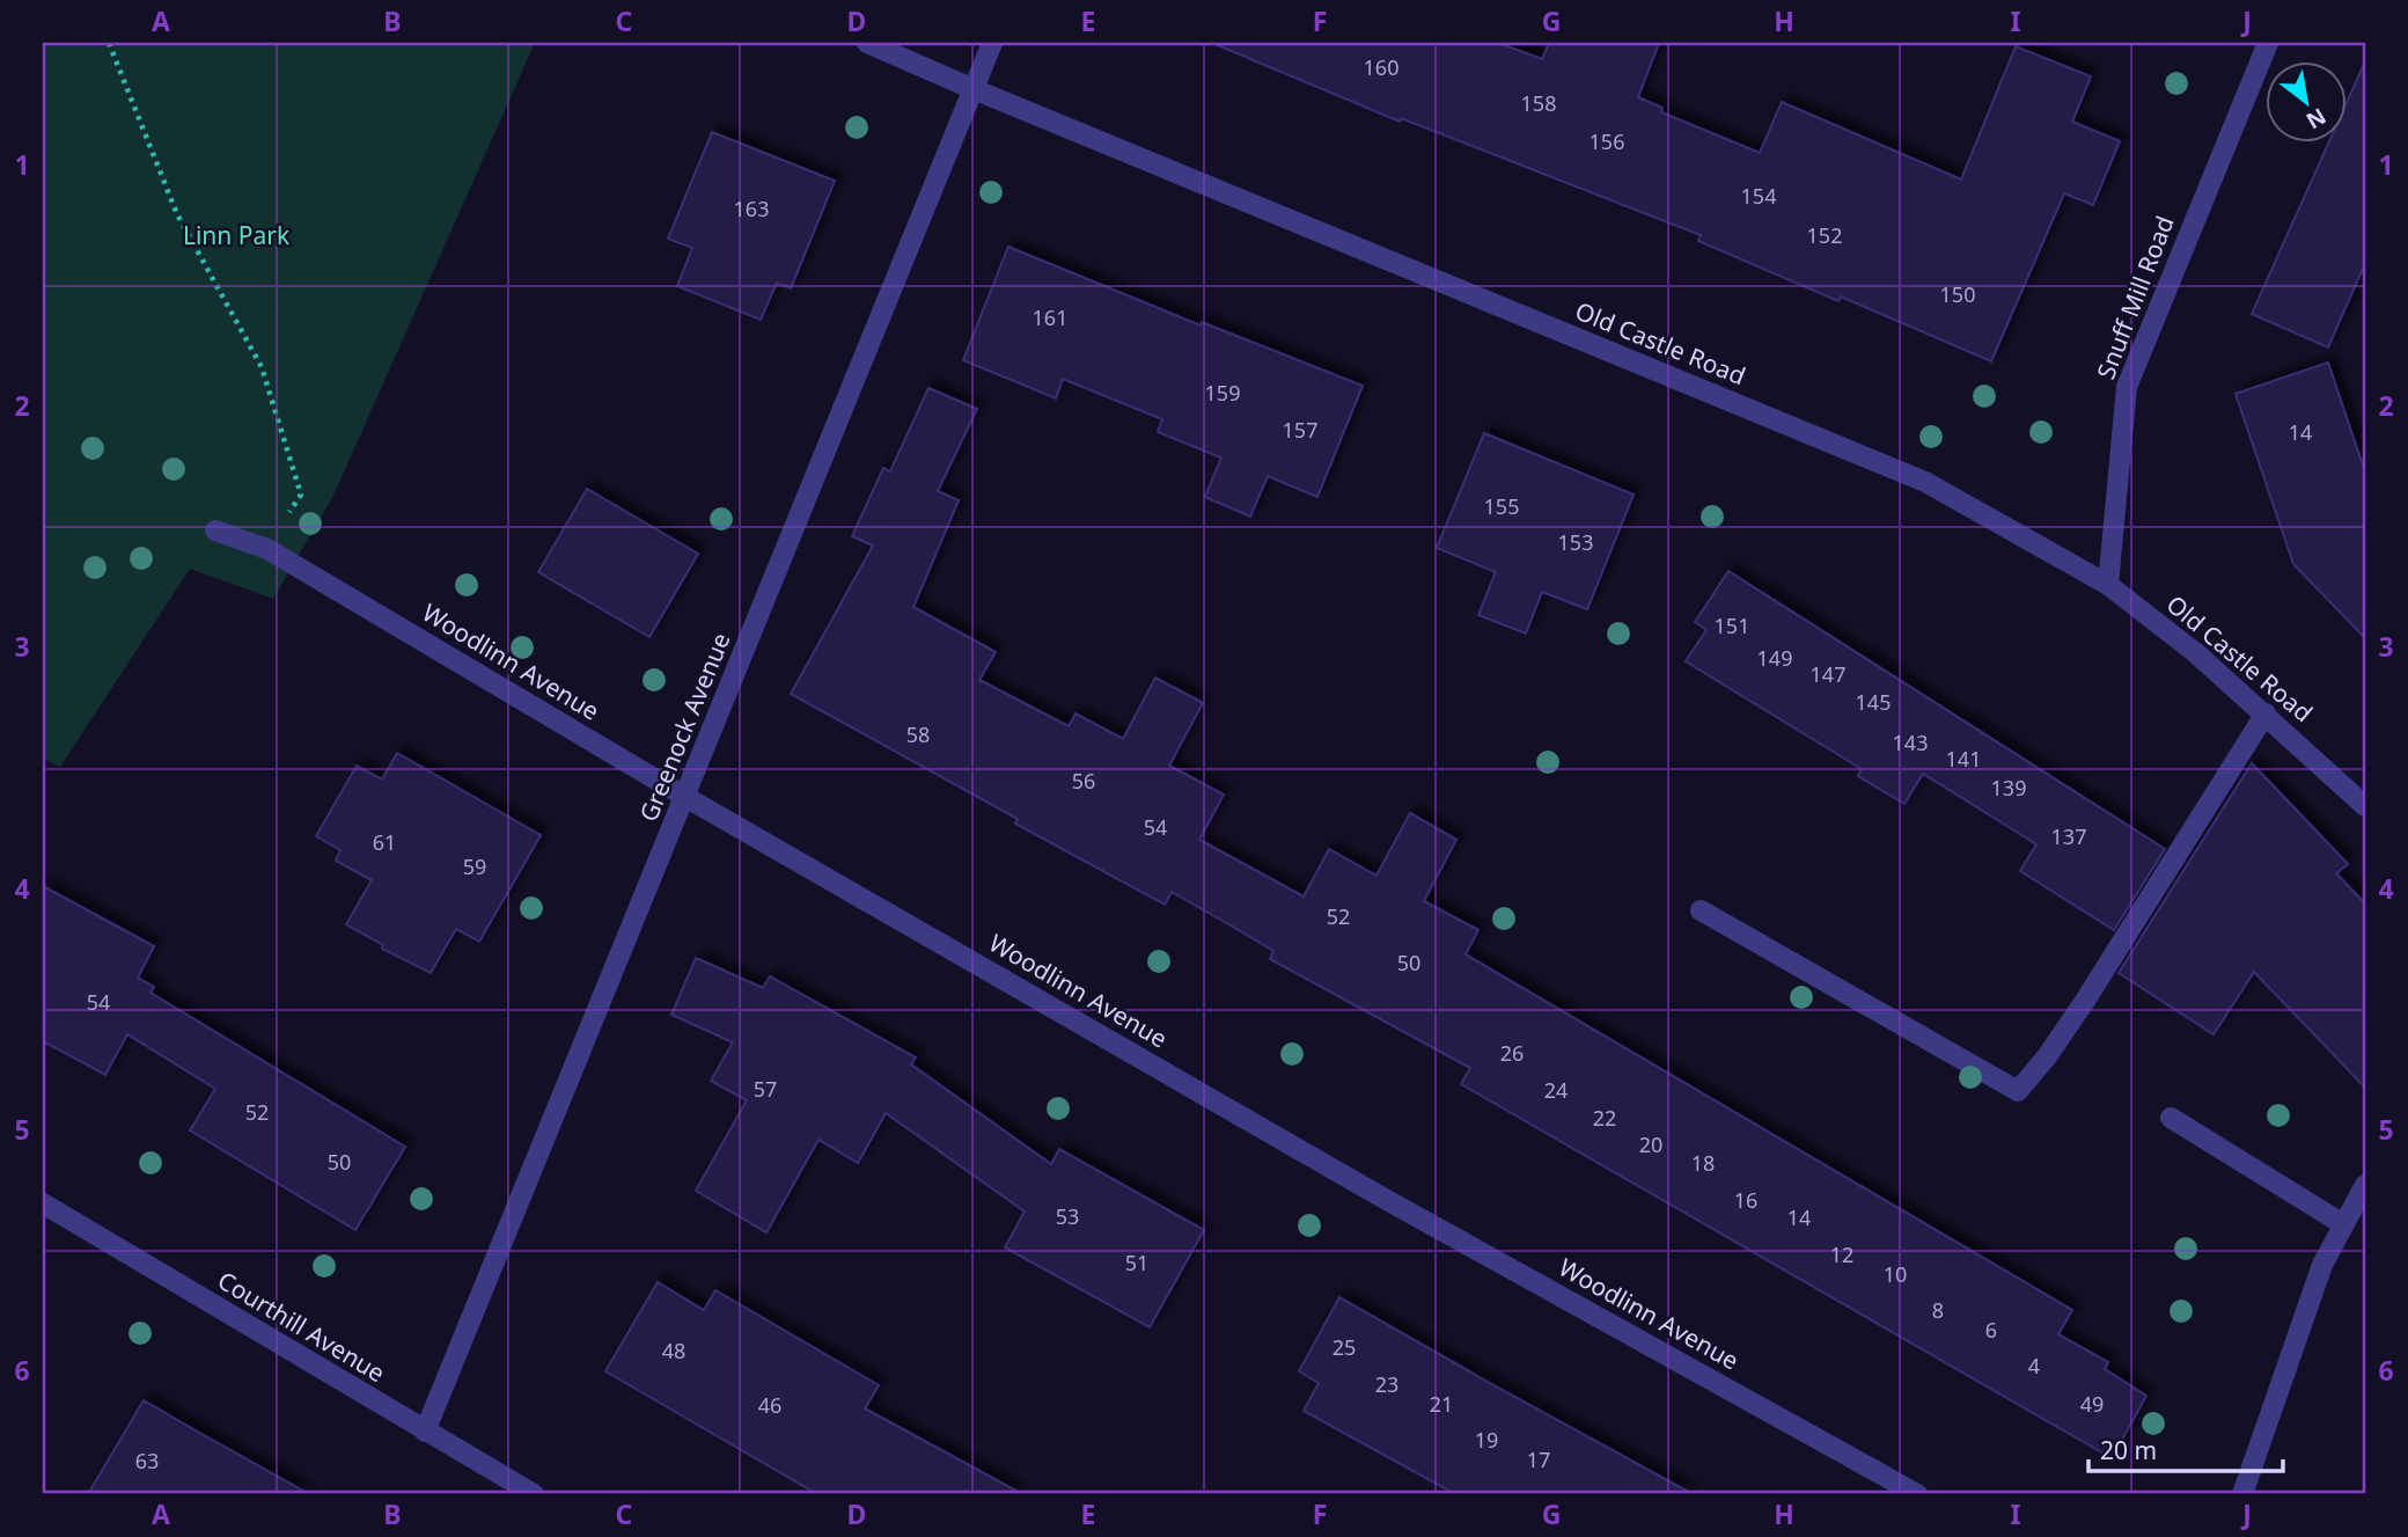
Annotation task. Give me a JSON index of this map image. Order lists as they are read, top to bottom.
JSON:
{
  "streets": {
    "street": [
      "Snuff Mill Road",
      "Old Castle Road",
      "Woodlinn Avenue",
      "Greenock Avenue",
      "Courthill Avenue"
    ]
  },
  "crossings": [
    ["Snuff Mill Road", "Old Castle Road"],
    ["Old Castle Road", "Greenock Avenue"],
    ["Woodlinn Avenue", "Greenock Avenue"],
    ["Greenock Avenue", "Courthill Avenue"]
  ],
  "parks": ["Linn Park"],
  "house_numbers": [
    "160",
    "158",
    "156",
    "154",
    "163",
    "152",
    "150",
    "161",
    "159",
    "157",
    "14",
    "155",
    "153",
    "151",
    "149",
    "147",
    "145",
    "58",
    "143",
    "141",
    "56",
    "139",
    "54",
    "137",
    "61",
    "59",
    "52",
    "50",
    "54",
    "26",
    "57",
    "24",
    "52",
    "22",
    "20",
    "50",
    "18",
    "16",
    "53",
    "14",
    "12",
    "51",
    "10",
    "8",
    "6",
    "25",
    "48",
    "4",
    "23",
    "21",
    "49",
    "46",
    "19",
    "17",
    "63"
  ],
  "scale_bar": "20 m",
  "north": "bottom right",
  "grid": {
    "columns": [
      "A",
      "B",
      "C",
      "D",
      "E",
      "F",
      "G",
      "H",
      "I",
      "J"
    ],
    "rows": [
      "1",
      "2",
      "3",
      "4",
      "5",
      "6"
    ]
  }
}
